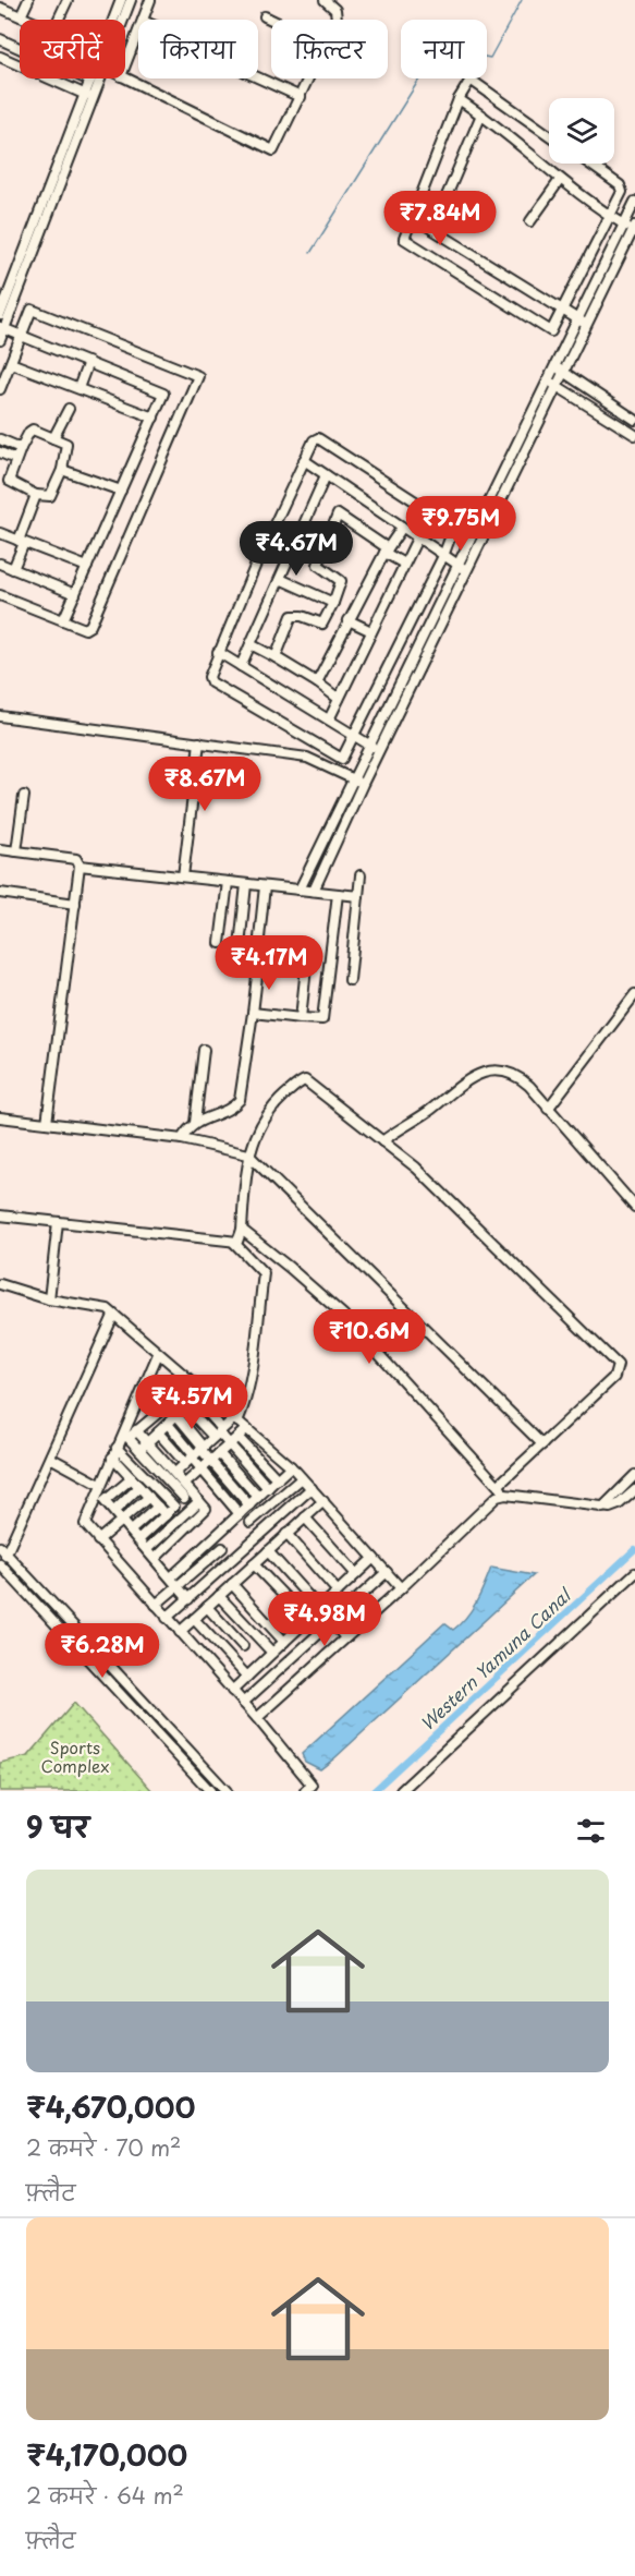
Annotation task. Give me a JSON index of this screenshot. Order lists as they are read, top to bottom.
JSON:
{
  "water": ["Western Yamuna Canal"],
  "parks": ["Sports Complex"],
  "page": {
    "chip": [
      "खरीदें",
      "किराया",
      "फ़िल्टर",
      "नया"
    ],
    "price": [
      "₹7.84M",
      "₹9.75M",
      "₹4.67M",
      "₹8.67M",
      "₹4.17M",
      "₹10.6M",
      "₹4.57M",
      "₹4.98M",
      "₹6.28M"
    ],
    "heading": "9 घर",
    "list": [
      {
        "name": "₹4,670,000",
        "note": "2 कमरे · 70 m² · फ़्लैट"
      },
      {
        "name": "₹4,170,000",
        "note": "2 कमरे · 64 m² · फ़्लैट"
      }
    ]
  }
}
